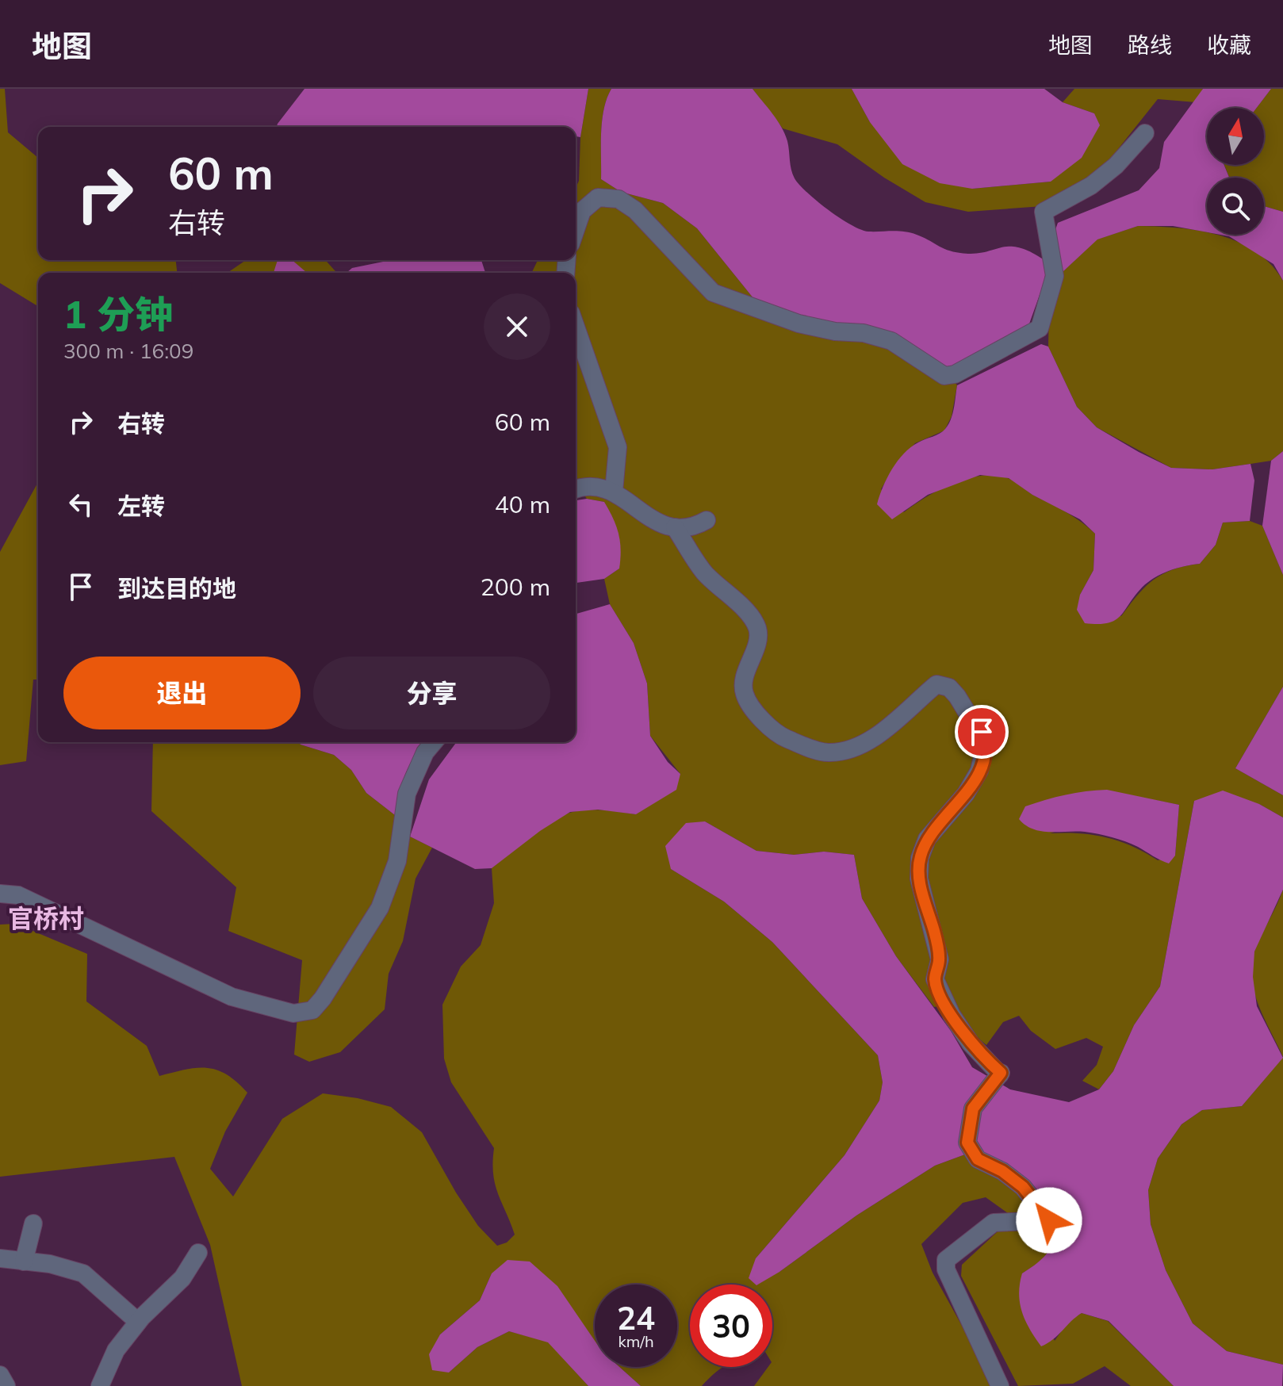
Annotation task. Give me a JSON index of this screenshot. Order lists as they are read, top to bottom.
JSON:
{
  "districts": ["官桥村"],
  "north": "top",
  "page": {
    "header": "地图",
    "nav": ["地图", "路线", "收藏"],
    "turn": ["60 m", "右转"],
    "heading": ["1 分钟", "300 m · 16:09"],
    "list": [
      {
        "name": "右转",
        "value": "60 m"
      },
      {
        "name": "左转",
        "value": "40 m"
      },
      {
        "name": "到达目的地",
        "value": "200 m"
      }
    ],
    "buttons": ["退出", "分享"],
    "speed": "24 km/h",
    "limit": "30"
  }
}
